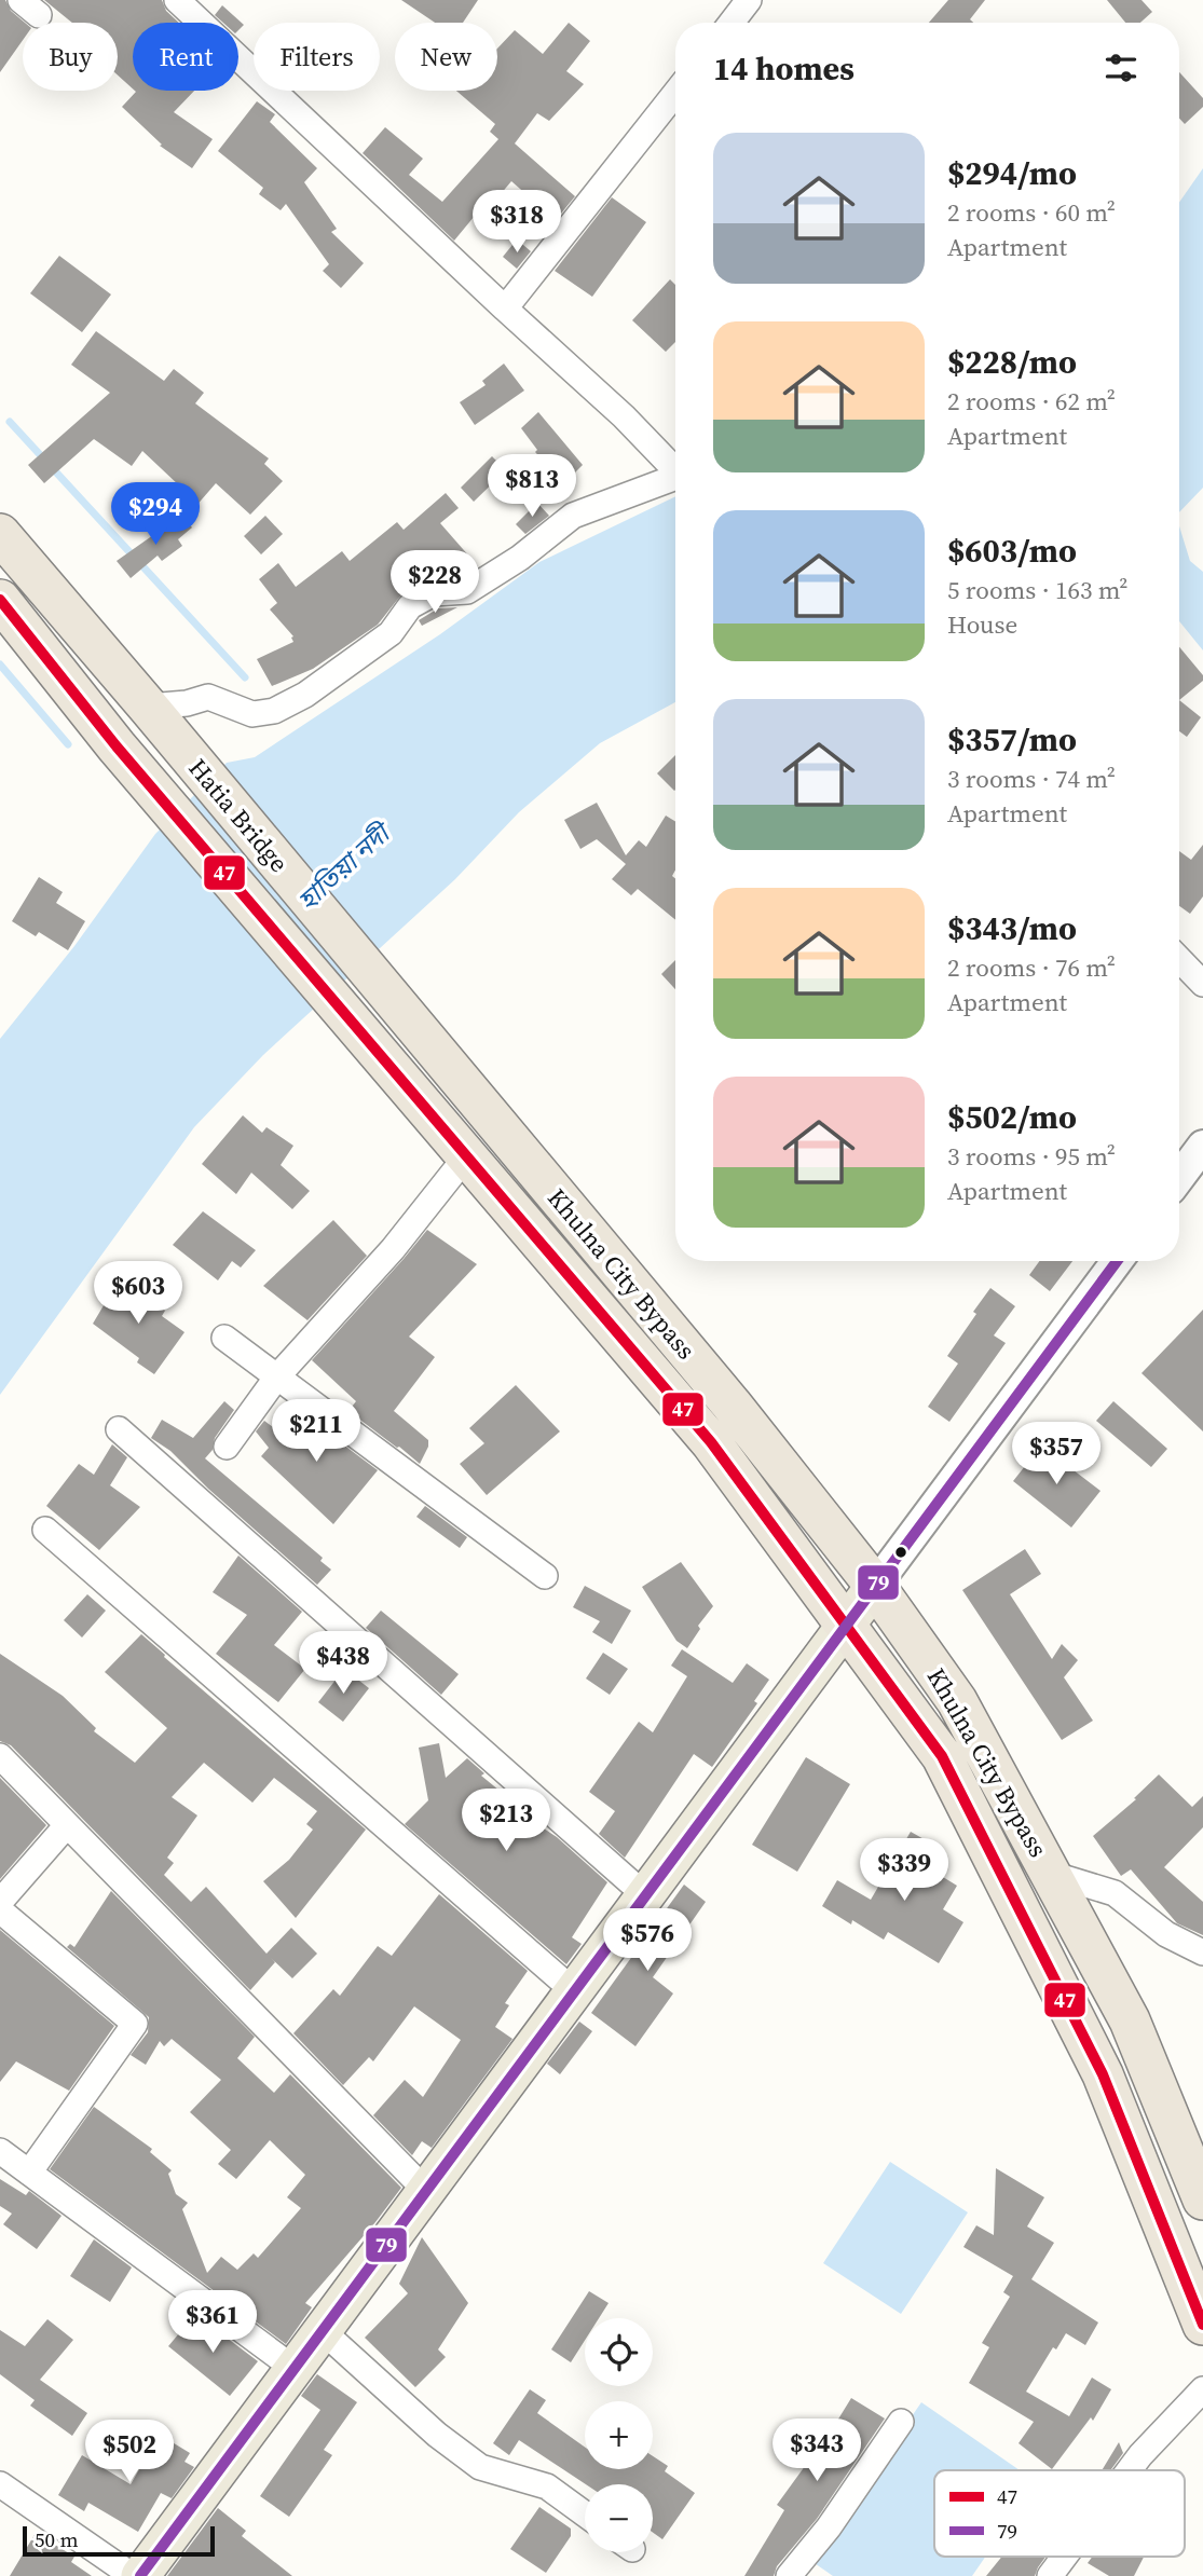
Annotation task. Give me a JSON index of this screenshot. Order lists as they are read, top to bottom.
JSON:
{
  "streets": {
    "highway": ["Hatia Bridge", "Khulna City Bypass"]
  },
  "crossings": [
    ["Hatia Bridge", "Khulna City Bypass"]
  ],
  "water": ["হাতিয়া নদী"],
  "lines": ["transit line 47", "transit line 79"],
  "legend": ["47", "79"],
  "scale_bar": "50 m",
  "page": {
    "chip": [
      "Buy",
      "Rent",
      "Filters",
      "New"
    ],
    "heading": "14 homes",
    "list": [
      {
        "name": "$294/mo",
        "note": "2 rooms · 60 m² · Apartment"
      },
      {
        "name": "$228/mo",
        "note": "2 rooms · 62 m² · Apartment"
      },
      {
        "name": "$603/mo",
        "note": "5 rooms · 163 m² · House"
      },
      {
        "name": "$357/mo",
        "note": "3 rooms · 74 m² · Apartment"
      },
      {
        "name": "$343/mo",
        "note": "2 rooms · 76 m² · Apartment"
      },
      {
        "name": "$502/mo",
        "note": "3 rooms · 95 m² · Apartment"
      }
    ],
    "price": [
      "$318",
      "$813",
      "$294",
      "$228",
      "$603",
      "$211",
      "$357",
      "$438",
      "$213",
      "$339",
      "$576",
      "$361",
      "$343",
      "$502"
    ],
    "map_buttons": ["+", "−"],
    "scale": "50 m"
  }
}
